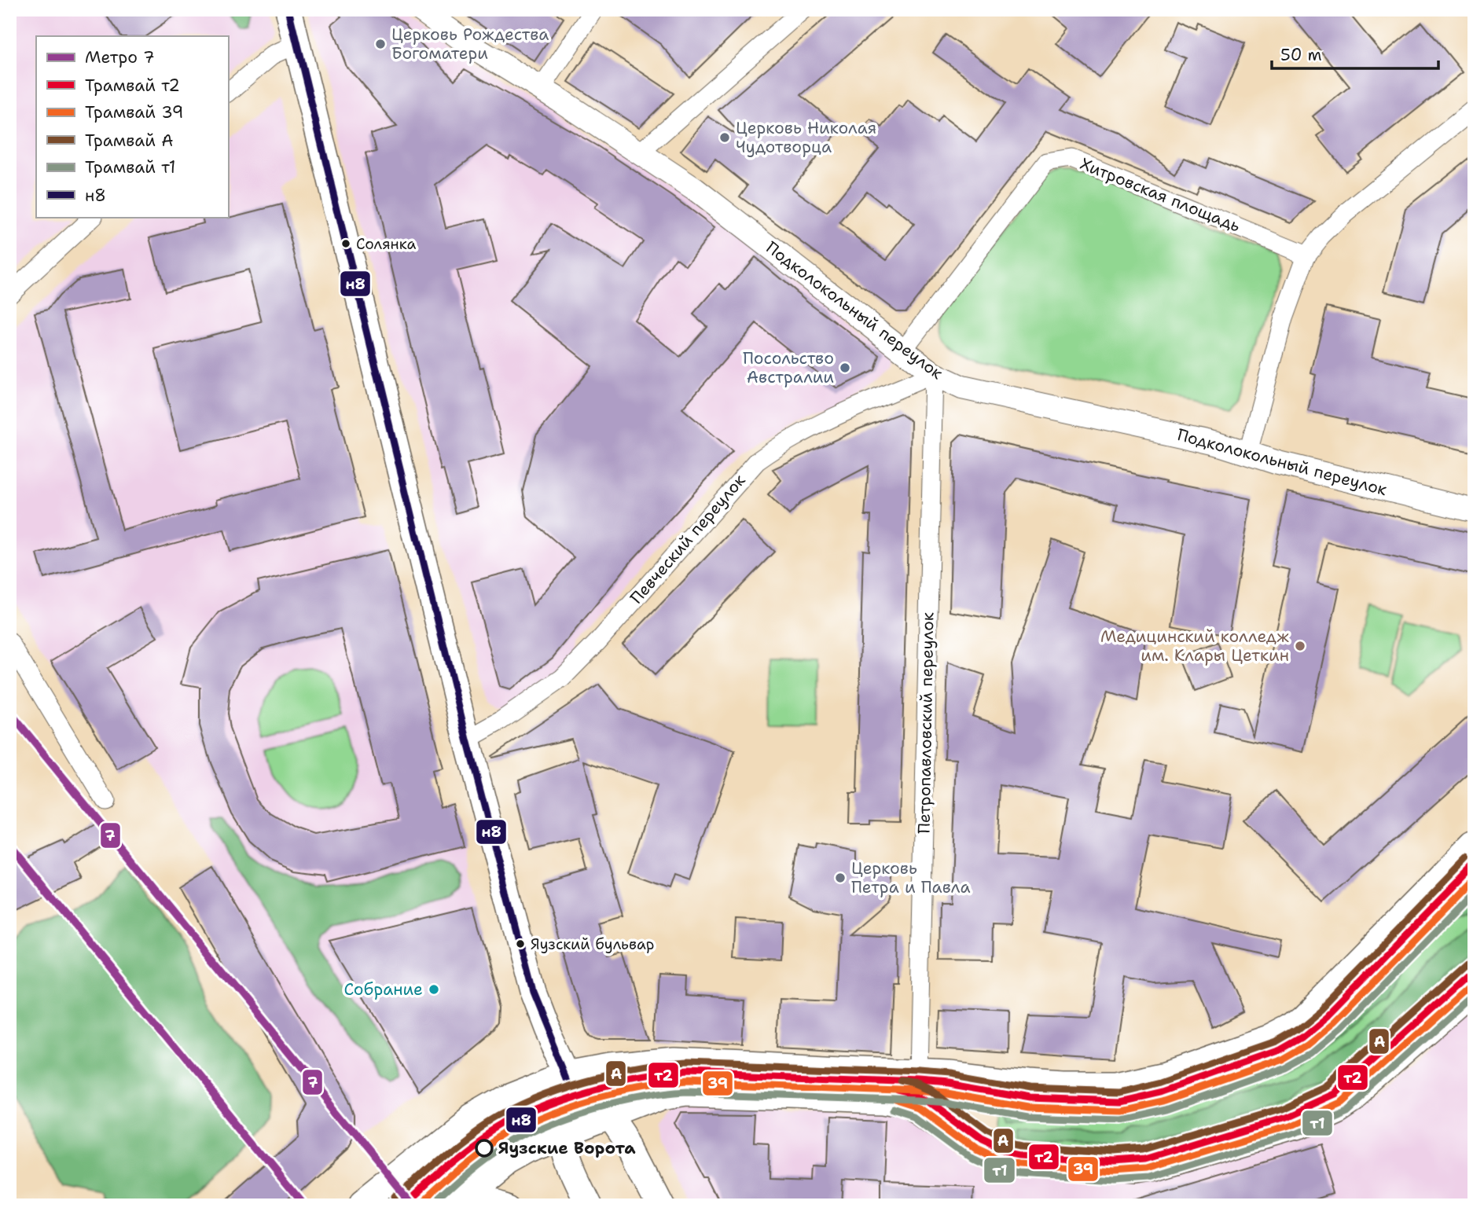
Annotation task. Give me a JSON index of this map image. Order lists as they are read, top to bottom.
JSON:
{
  "streets": {
    "street": [
      "Хитровская площадь",
      "Подколокольный переулок",
      "Певческий переулок",
      "Петропавловский переулок"
    ]
  },
  "crossings": [
    ["Хитровская площадь", "Подколокольный переулок"],
    ["Подколокольный переулок", "Певческий переулок"],
    ["Подколокольный переулок", "Петропавловский переулок"],
    ["Певческий переулок", "Петропавловский переулок"]
  ],
  "places": [
    "Церковь Рождества Богоматери",
    "Церковь Николая Чудотворца",
    "Солянка",
    "Посольство Австралии",
    "Медицинский колледж им. Клары Цеткин",
    "Церковь Петра и Павла",
    "Яузский бульвар",
    "Собрание",
    "Яузские Ворота"
  ],
  "lines": [
    "transit line н8",
    "metro line 7",
    "tram line А",
    "tram line т2",
    "tram line 39",
    "tram line т1"
  ],
  "legend": [
    "Метро 7",
    "Трамвай т2",
    "Трамвай 39",
    "Трамвай А",
    "Трамвай т1",
    "н8"
  ],
  "scale_bar": "50 m"
}
